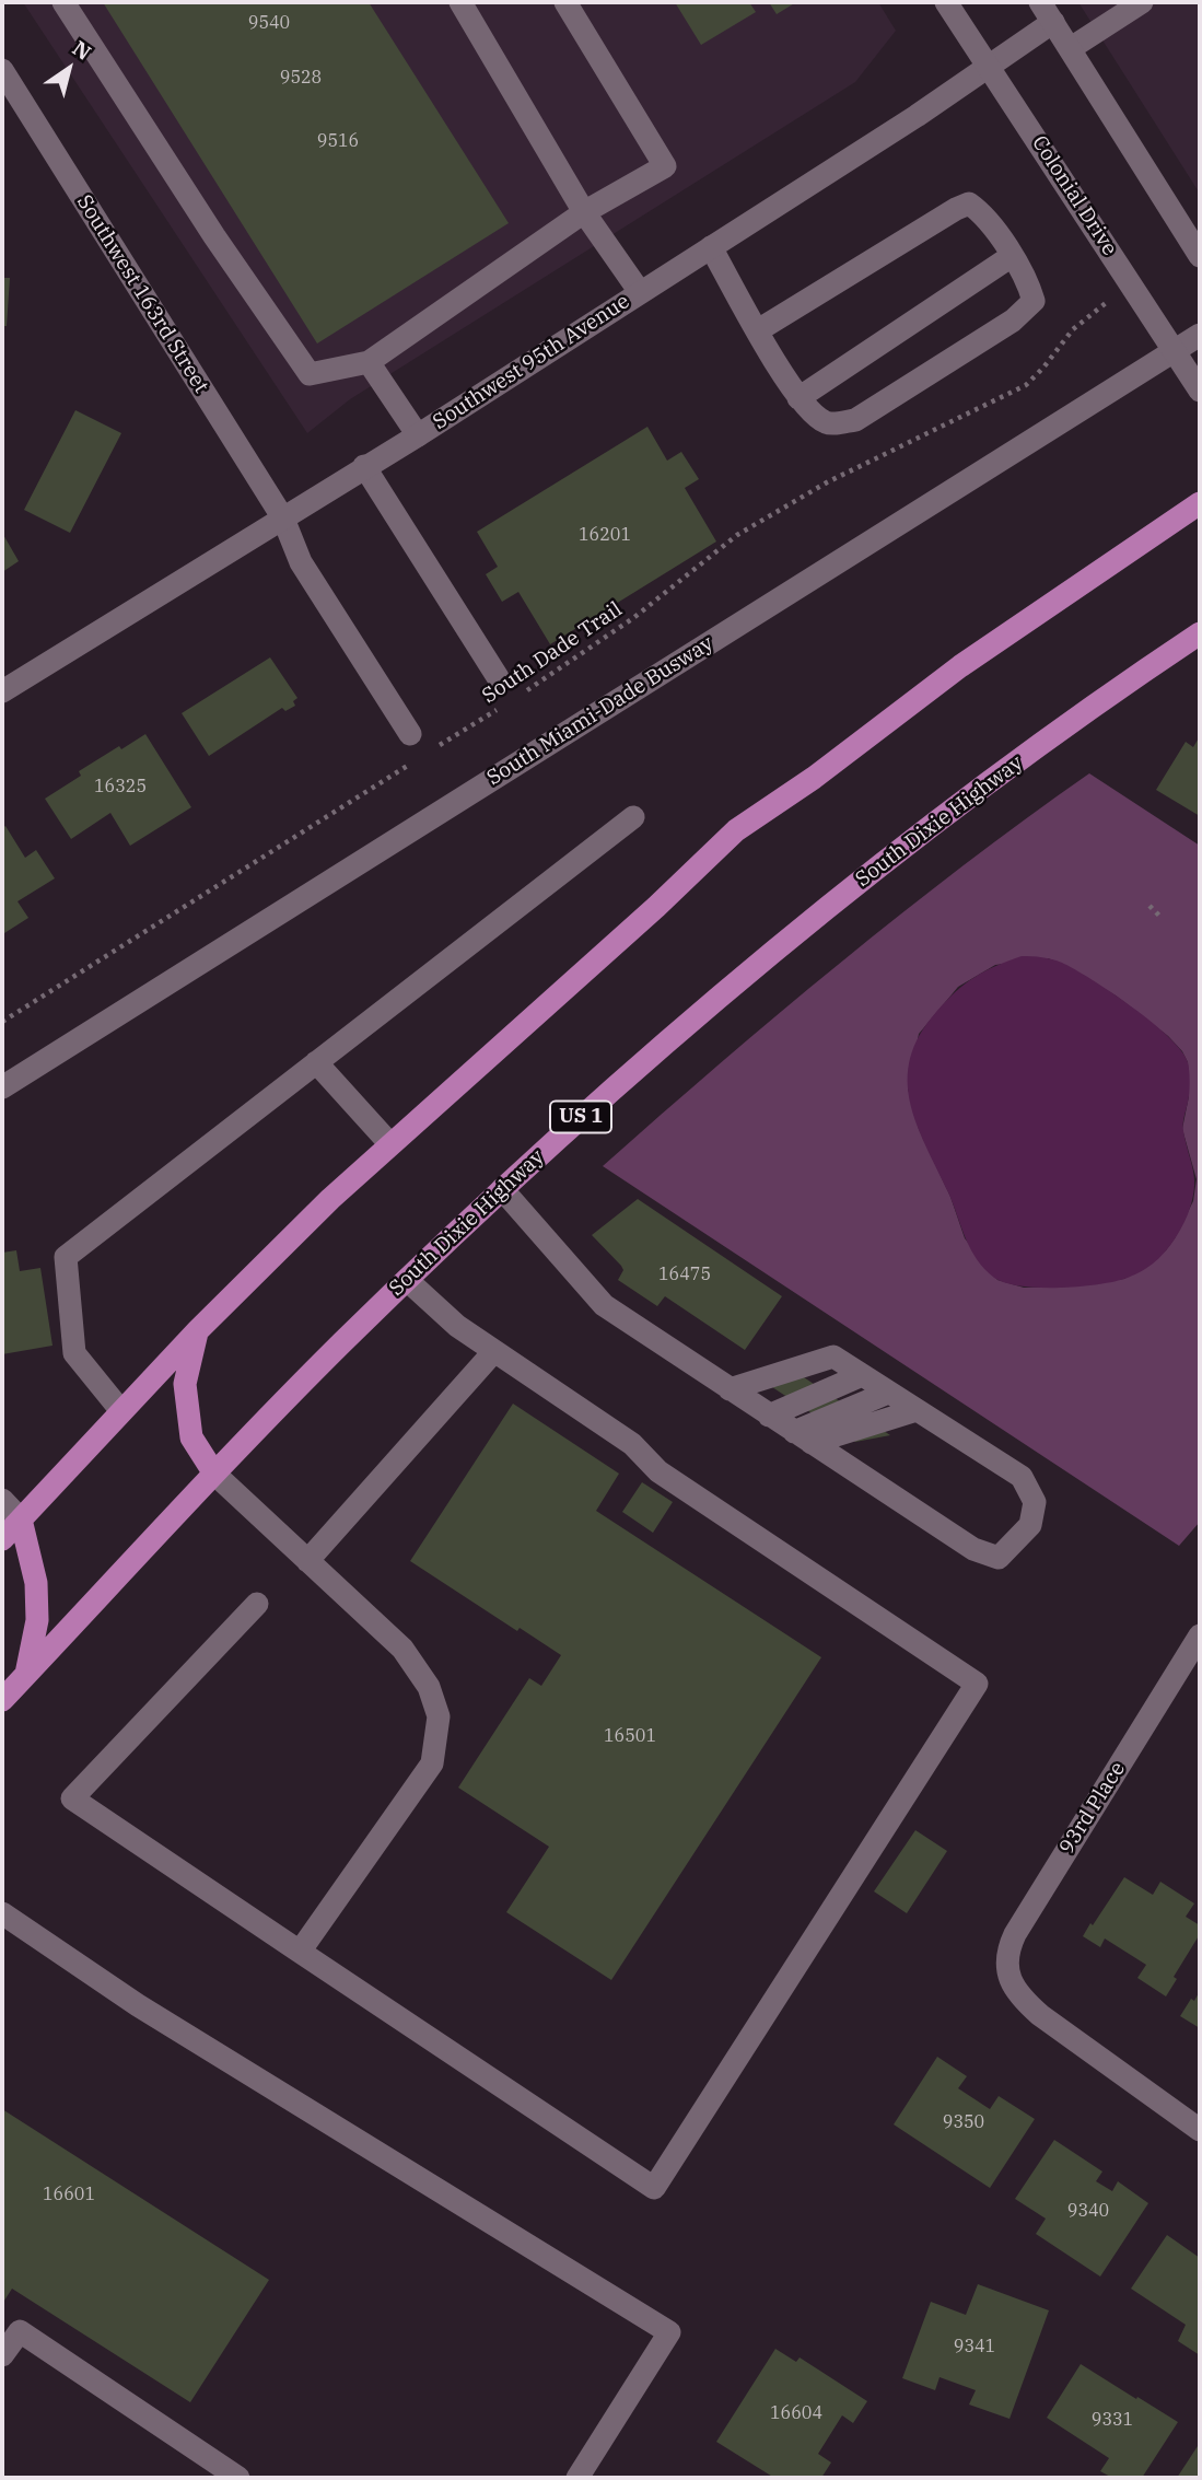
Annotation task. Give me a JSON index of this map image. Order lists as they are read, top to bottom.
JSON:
{
  "streets": {
    "highway": ["South Dixie Highway", "US 1"],
    "street": [
      "Colonial Drive",
      "Southwest 163rd Street",
      "Southwest 95th Avenue",
      "South Miami-Dade Busway",
      "93rd Place"
    ],
    "path": ["South Dade Trail"]
  },
  "crossings": [
    ["Colonial Drive", "Southwest 95th Avenue"],
    ["Colonial Drive", "South Miami-Dade Busway"],
    ["Southwest 163rd Street", "Southwest 95th Avenue"]
  ],
  "house_numbers": [
    "9540",
    "9528",
    "9516",
    "16201",
    "16325",
    "16475",
    "16501",
    "9350",
    "16601",
    "9340",
    "9341",
    "16604",
    "9331"
  ],
  "north": "top right"
}
